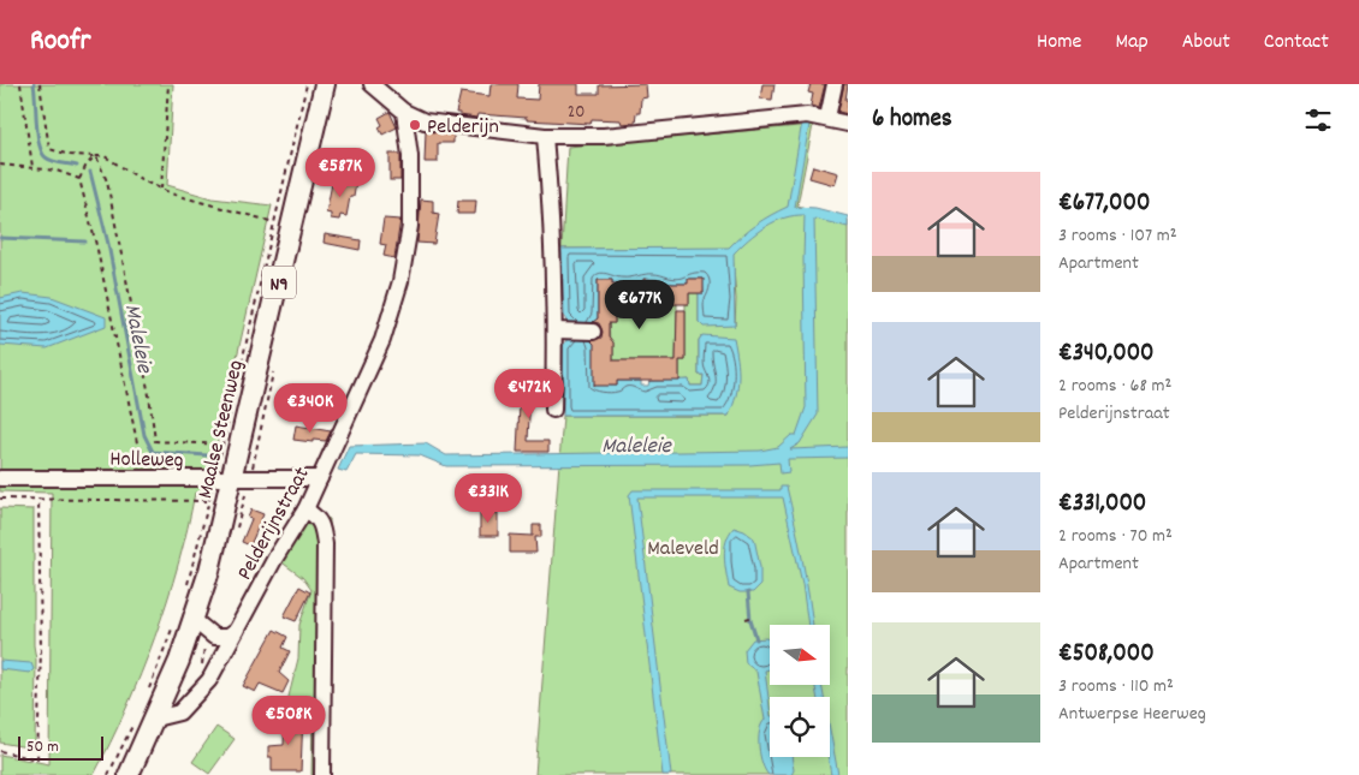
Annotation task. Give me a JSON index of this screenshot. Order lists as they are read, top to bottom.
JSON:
{
  "streets": {
    "main road": ["N9", "Maalse Steenweg"],
    "street": ["Holleweg", "Pelderijnstraat"]
  },
  "crossings": [
    ["Maalse Steenweg", "Holleweg"],
    ["Maalse Steenweg", "Pelderijnstraat"],
    ["Holleweg", "Pelderijnstraat"]
  ],
  "water": ["Maleleie"],
  "parks": ["Maleveld"],
  "places": ["Pelderijn"],
  "house_numbers": ["20"],
  "scale_bar": "50 m",
  "north": "right",
  "page": {
    "header": "Roofr",
    "nav": [
      "Home",
      "Map",
      "About",
      "Contact"
    ],
    "heading": "6 homes",
    "price": [
      "€587K",
      "€677K",
      "€472K",
      "€340K",
      "€331K",
      "€508K"
    ],
    "list": [
      {
        "name": "€677,000",
        "note": "3 rooms · 107 m² · Apartment"
      },
      {
        "name": "€340,000",
        "note": "2 rooms · 68 m² · Pelderijnstraat"
      },
      {
        "name": "€331,000",
        "note": "2 rooms · 70 m² · Apartment"
      },
      {
        "name": "€508,000",
        "note": "3 rooms · 110 m² · Antwerpse Heerweg"
      }
    ],
    "scale": "50 m"
  }
}
